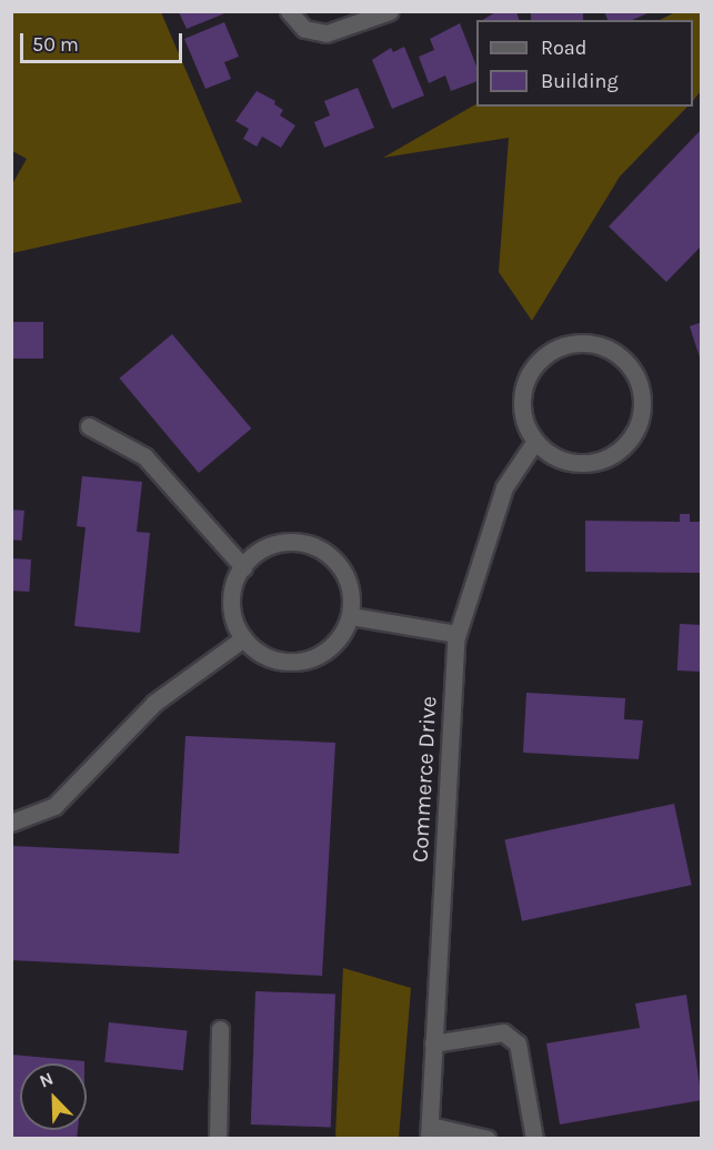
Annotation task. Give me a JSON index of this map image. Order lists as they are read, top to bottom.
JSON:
{
  "streets": {
    "street": ["Commerce Drive"]
  },
  "legend": ["Road", "Building"],
  "scale_bar": "50 m",
  "north": "top left"
}
